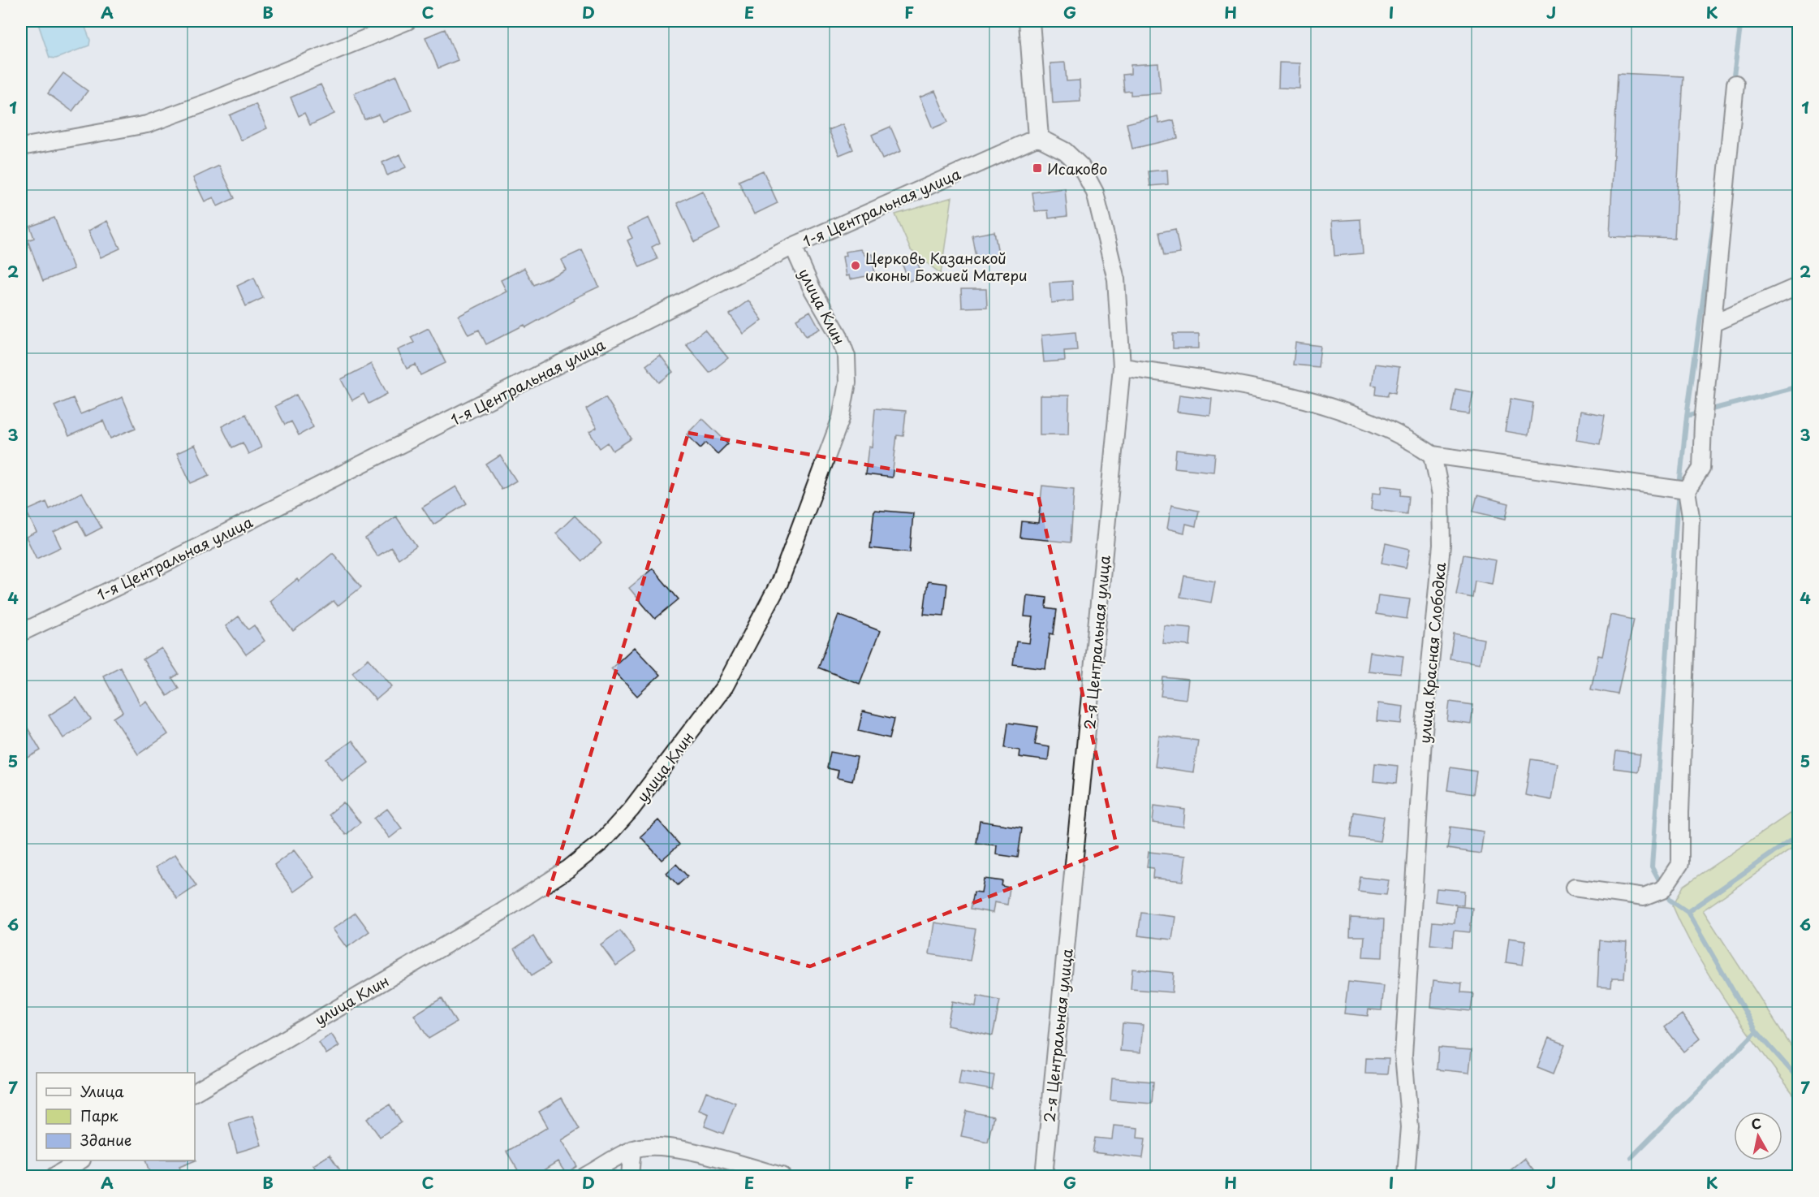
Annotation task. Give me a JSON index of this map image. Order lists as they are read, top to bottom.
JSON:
{
  "streets": {
    "street": [
      "1-я Центральная улица",
      "улица Клин",
      "2-я Центральная улица",
      "улица Красная Слободка"
    ]
  },
  "crossings": [
    ["1-я Центральная улица", "улица Клин"],
    ["1-я Центральная улица", "2-я Центральная улица"]
  ],
  "places": {
    "transit": ["Исаково"],
    "other": ["Церковь Казанской иконы Божией Матери"]
  },
  "legend": ["Улица", "Парк", "Здание"],
  "north": "top",
  "grid": {
    "columns": [
      "A",
      "B",
      "C",
      "D",
      "E",
      "F",
      "G",
      "H",
      "I",
      "J",
      "K"
    ],
    "rows": [
      "1",
      "2",
      "3",
      "4",
      "5",
      "6",
      "7"
    ]
  }
}
